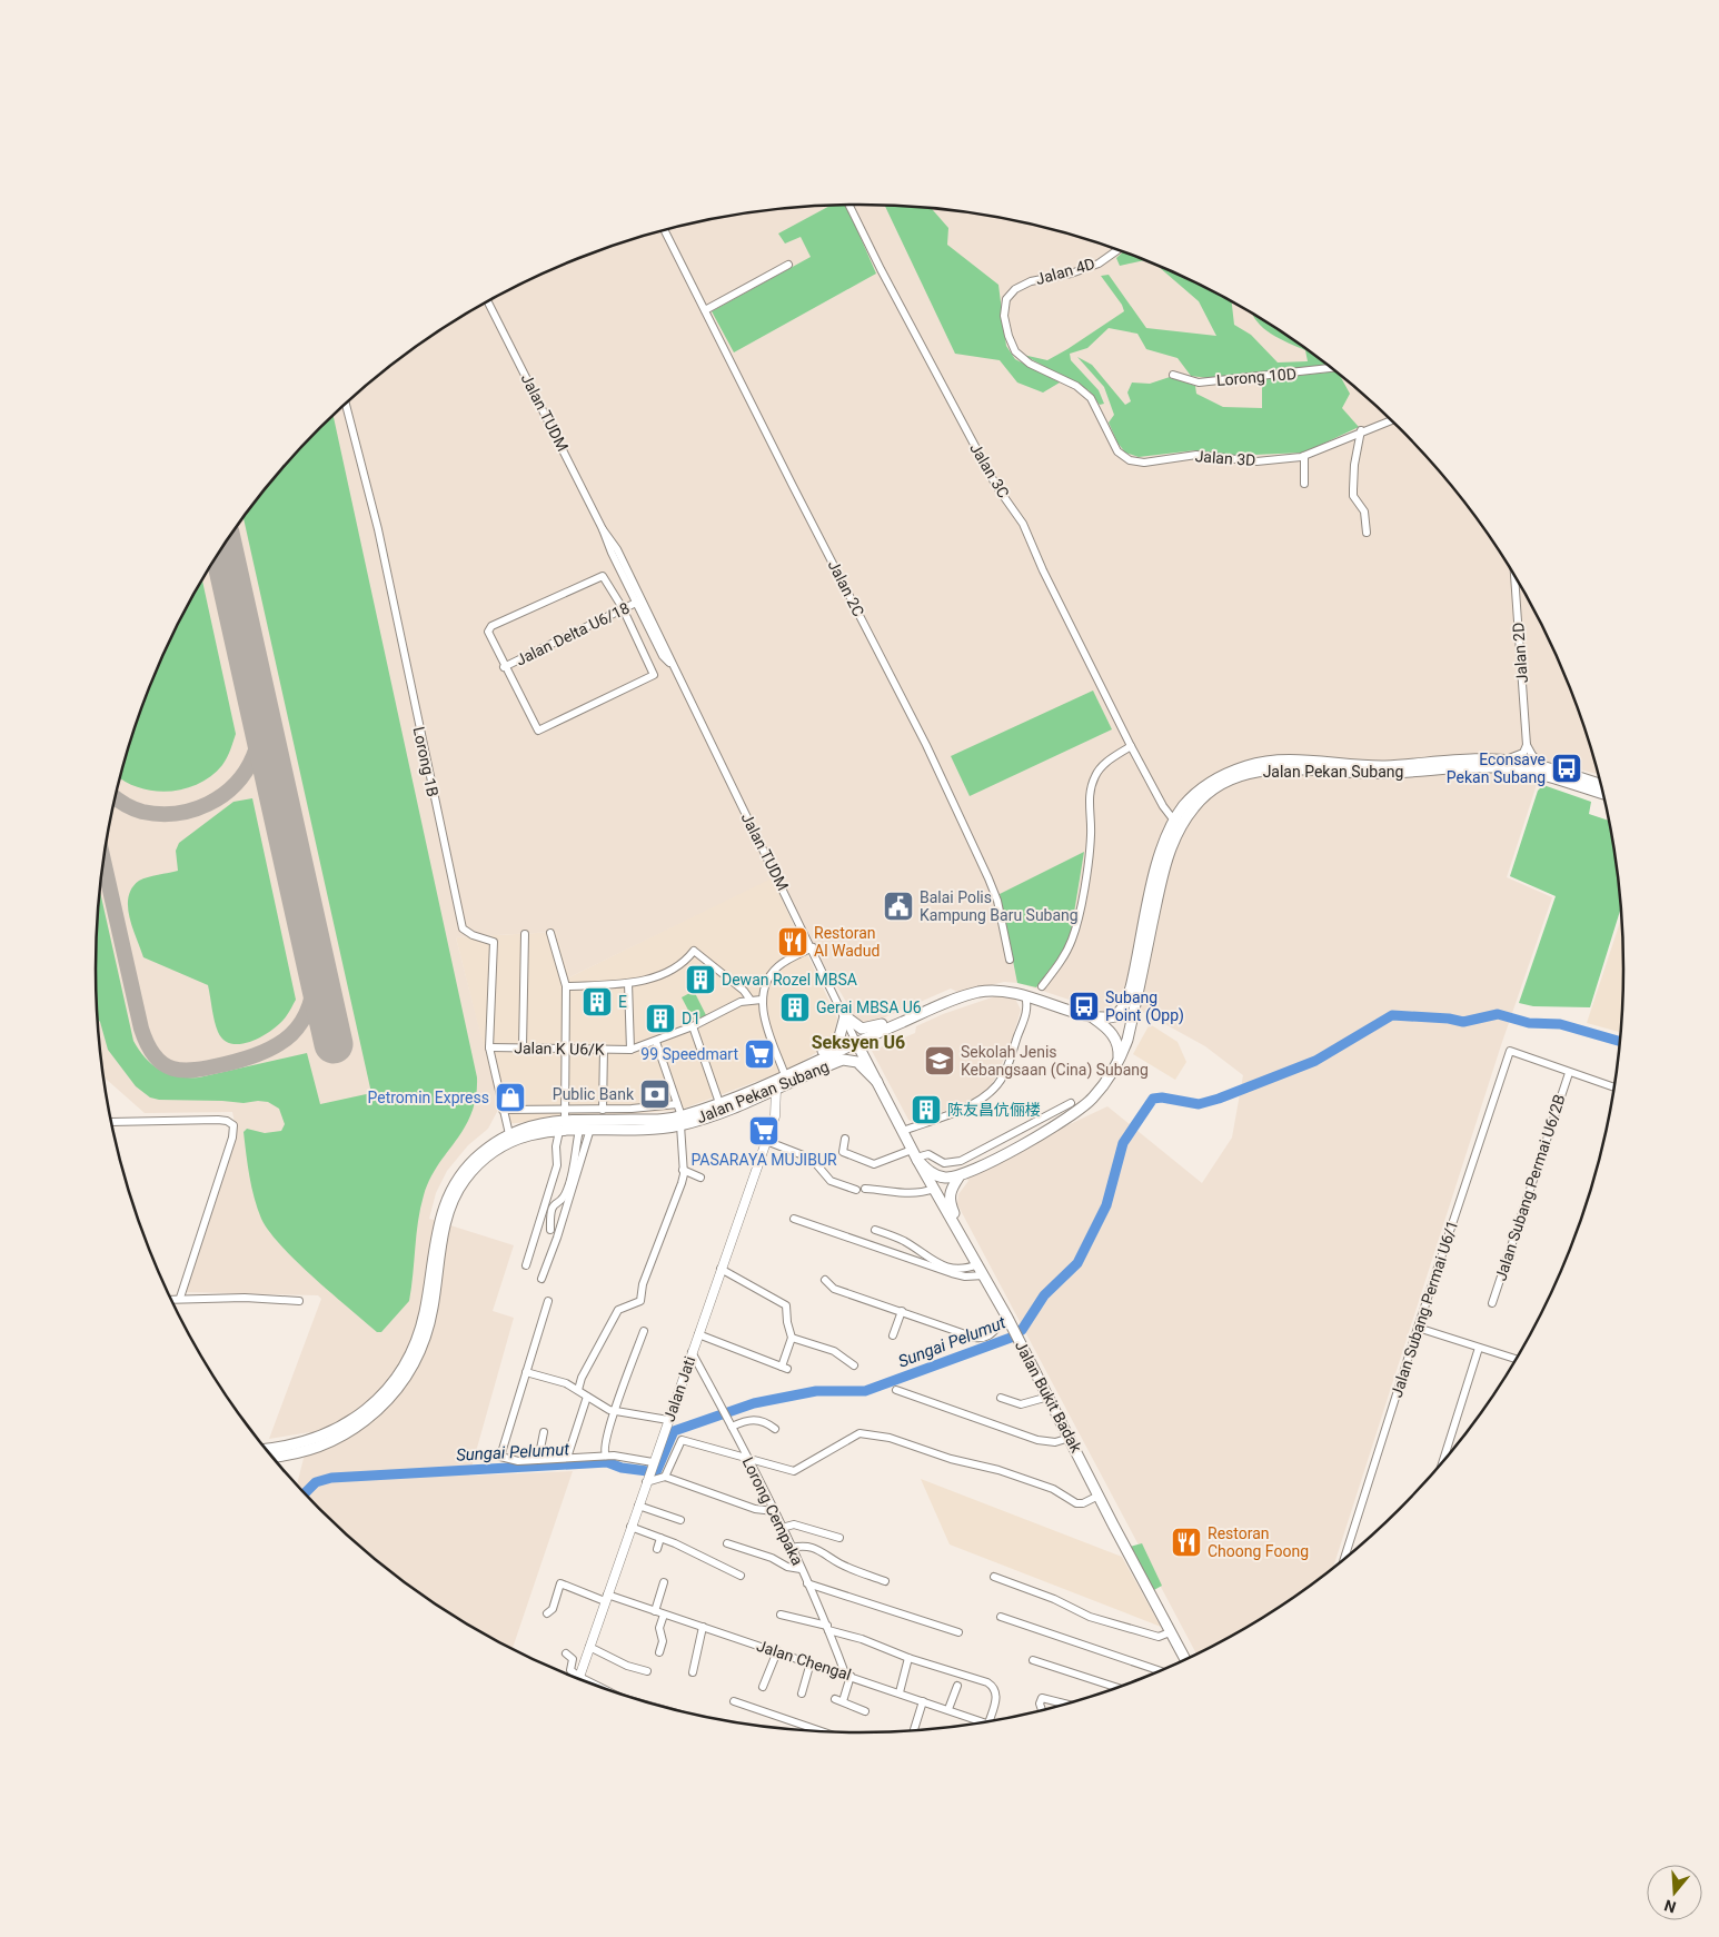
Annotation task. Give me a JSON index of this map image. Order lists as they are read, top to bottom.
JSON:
{
  "streets": {
    "main road": ["Jalan Pekan Subang", "Jalan Bukit Badak"],
    "street": [
      "Jalan 4D",
      "Lorong 10D",
      "Jalan TUDM",
      "Jalan 3D",
      "Jalan 3C",
      "Jalan 2C",
      "Jalan Delta U6/18",
      "Jalan 2D",
      "Lorong 1B",
      "Jalan K U6/K",
      "Jalan Subang Permai U6/2B",
      "Jalan Subang Permai U6/1",
      "Jalan Jati",
      "Lorong Cempaka",
      "Jalan Chengal"
    ]
  },
  "crossings": [
    ["Jalan 4D", "Jalan 3D"],
    ["Jalan TUDM", "Jalan Delta U6/18"],
    ["Jalan TUDM", "Jalan Pekan Subang"],
    ["Jalan TUDM", "Jalan Bukit Badak"],
    ["Jalan 3C", "Jalan Pekan Subang"],
    ["Lorong 1B", "Jalan Pekan Subang"],
    ["Lorong 1B", "Jalan K U6/K"],
    ["Jalan Pekan Subang", "Jalan Jati"],
    ["Jalan Pekan Subang", "Jalan Bukit Badak"],
    ["Jalan Subang Permai U6/2B", "Jalan Subang Permai U6/1"],
    ["Jalan Jati", "Lorong Cempaka"],
    ["Jalan Jati", "Jalan Chengal"],
    ["Lorong Cempaka", "Jalan Chengal"]
  ],
  "districts": ["Seksyen U6"],
  "water": ["Sungai Pelumut"],
  "places": {
    "bus stop": ["Econsave Pekan Subang", "Subang Point (Opp)"],
    "public building": ["Balai Polis Kampung Baru Subang"],
    "restaurant": ["Restoran Al Wadud", "Restoran Choong Foong"],
    "building": [
      "Dewan Rozel MBSA",
      "E",
      "Gerai MBSA U6",
      "D1",
      "陈友昌伉俪楼"
    ],
    "supermarket": ["99 Speedmart", "PASARAYA MUJIBUR"],
    "school or university": ["Sekolah Jenis Kebangsaan (Cina) Subang"],
    "bank": ["Public Bank"],
    "shop": ["Petromin Express"]
  },
  "north": "bottom"
}
